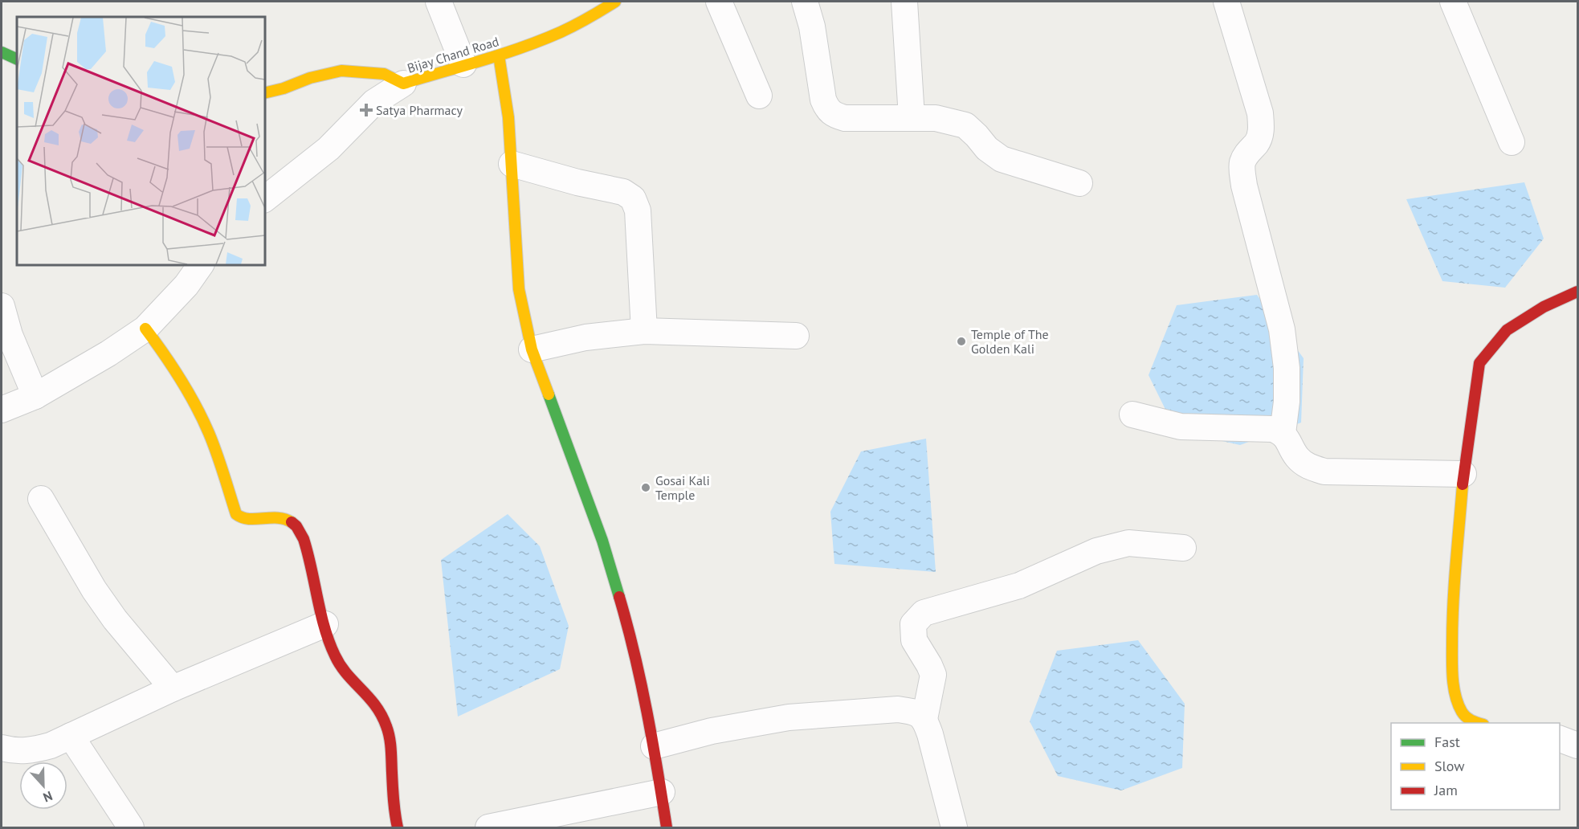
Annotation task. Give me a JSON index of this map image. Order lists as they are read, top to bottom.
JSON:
{
  "streets": {
    "street": ["Bijay Chand Road"]
  },
  "places": {
    "health": ["Satya Pharmacy"],
    "other": ["Temple of The Golden Kali", "Gosai Kali Temple"]
  },
  "legend": ["Fast", "Slow", "Jam"],
  "north": "bottom"
}
